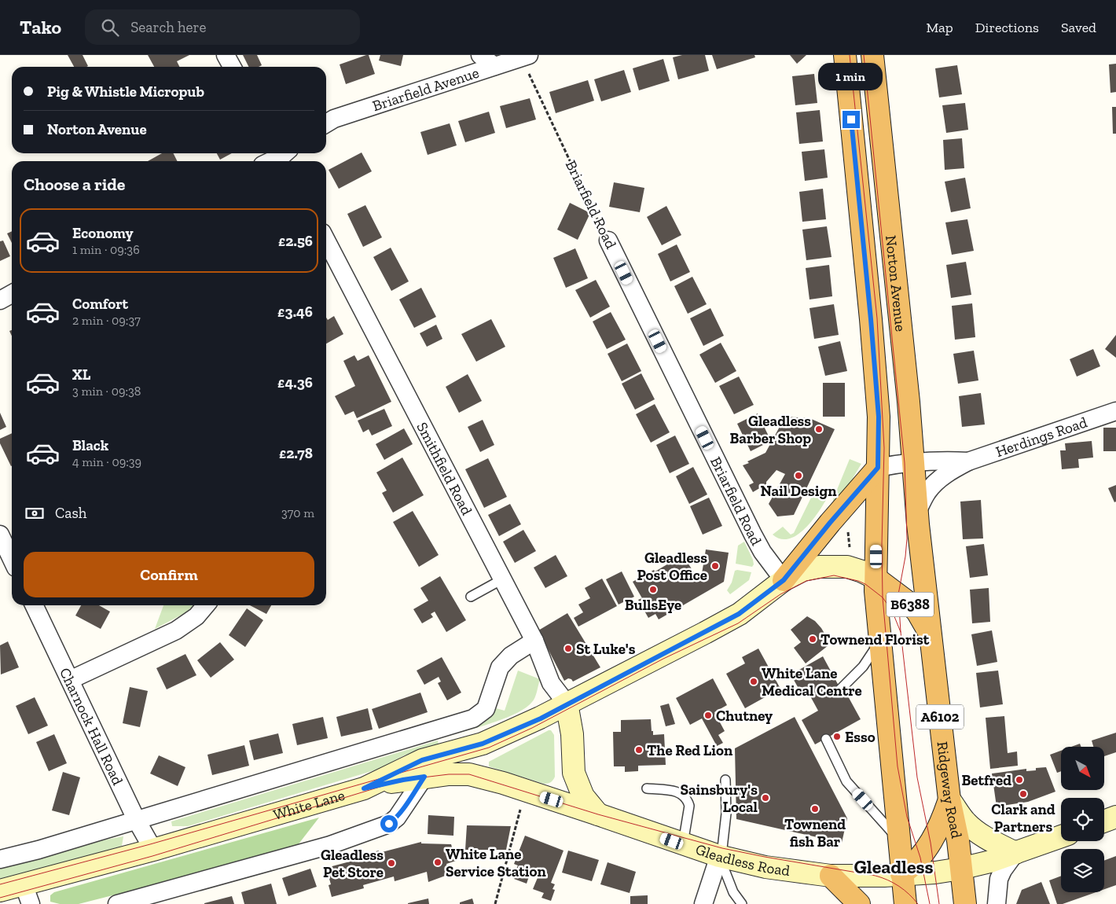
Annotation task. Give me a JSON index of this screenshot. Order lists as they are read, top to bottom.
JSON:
{
  "streets": {
    "highway": [
      "Norton Avenue",
      "B6388",
      "A6102",
      "Ridgeway Road"
    ],
    "main road": ["White Lane", "Gleadless Road"],
    "street": [
      "Briarfield Avenue",
      "Briarfield Road",
      "Herdings Road",
      "Smithfield Road",
      "Charnock Hall Road"
    ]
  },
  "crossings": [
    ["Briarfield Avenue", "Briarfield Road"],
    ["Briarfield Road", "B6388"],
    ["Briarfield Road", "White Lane"],
    ["Norton Avenue", "Herdings Road"],
    ["Norton Avenue", "B6388"],
    ["Norton Avenue", "Ridgeway Road"],
    ["Norton Avenue", "White Lane"],
    ["Herdings Road", "B6388"],
    ["Herdings Road", "Ridgeway Road"],
    ["Smithfield Road", "White Lane"],
    ["B6388", "Ridgeway Road"],
    ["B6388", "White Lane"],
    ["Charnock Hall Road", "White Lane"],
    ["Ridgeway Road", "Gleadless Road"],
    ["White Lane", "Gleadless Road"]
  ],
  "districts": ["Gleadless"],
  "places": [
    "Gleadless Barber Shop",
    "Nail Design",
    "Gleadless Post Office",
    "BullsEye",
    "Townend Florist",
    "St Luke's",
    "White Lane Medical Centre",
    "Chutney",
    "Esso",
    "The Red Lion",
    "Betfred",
    "Clark and Partners",
    "Sainsbury's Local",
    "Townend fish Bar",
    "White Lane Service Station",
    "Gleadless Pet Store"
  ],
  "north": "bottom right",
  "page": {
    "header": "Tako",
    "search": "Search here",
    "nav": ["Map", "Directions", "Saved"],
    "bubble": "1 min",
    "banner": ["Pig & Whistle Micropub", "Norton Avenue"],
    "heading": "Choose a ride",
    "list": [
      {
        "name": "Economy",
        "note": "1 min · 09:36",
        "value": "£2.56"
      },
      {
        "name": "Comfort",
        "note": "2 min · 09:37",
        "value": "£3.46"
      },
      {
        "name": "XL",
        "note": "3 min · 09:38",
        "value": "£4.36"
      },
      {
        "name": "Black",
        "note": "4 min · 09:39",
        "value": "£2.78"
      }
    ],
    "pay": ["Cash", "370 m"],
    "buttons": "Confirm"
  }
}
